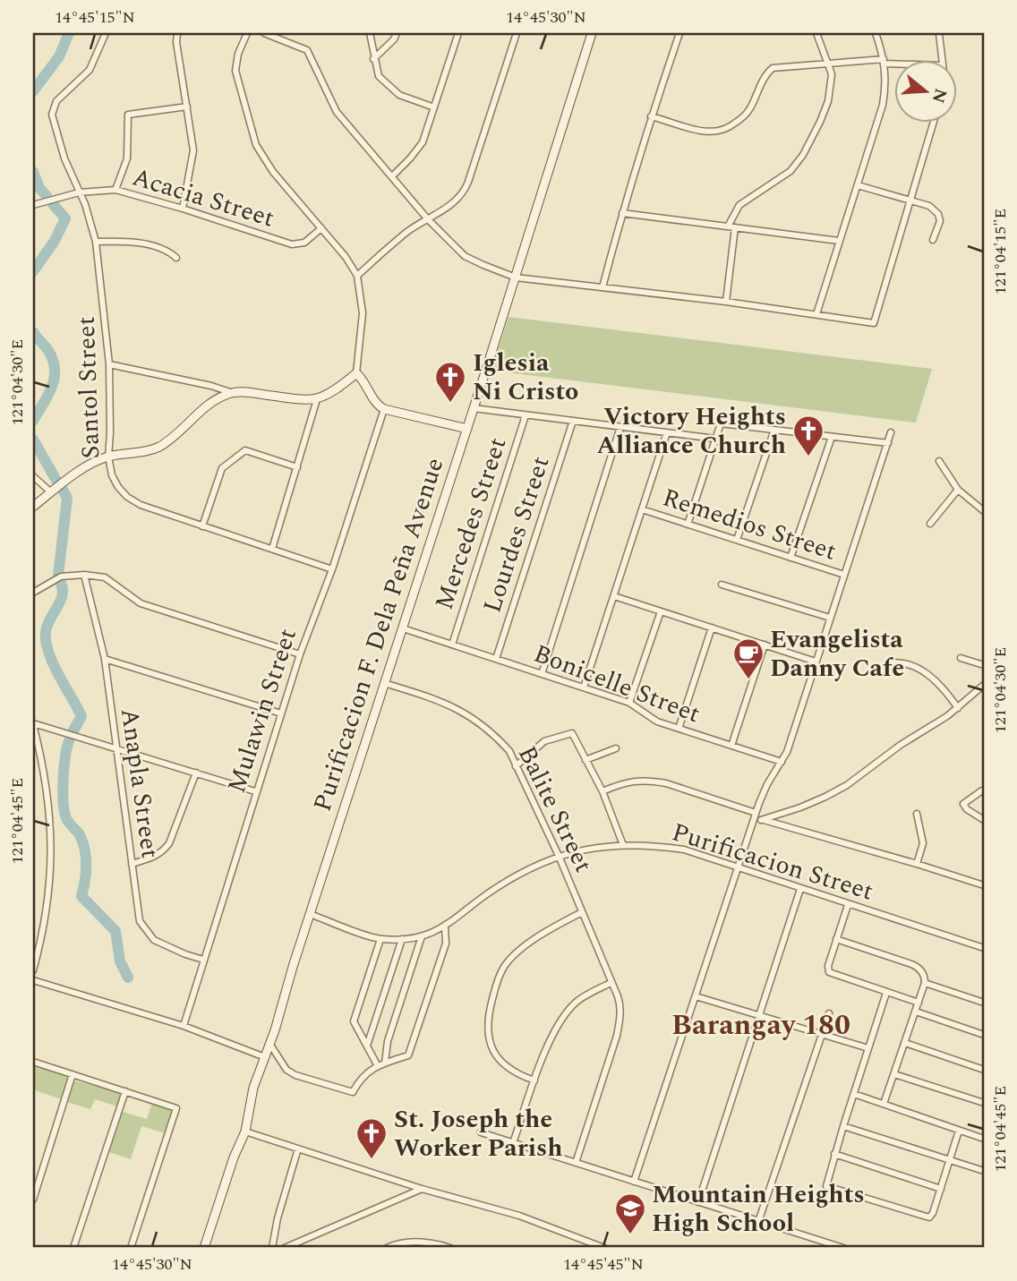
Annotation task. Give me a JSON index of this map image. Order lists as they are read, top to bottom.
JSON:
{
  "streets": {
    "street": [
      "Acacia Street",
      "Santol Street",
      "Mercedes Street",
      "Remedios Street",
      "Lourdes Street",
      "Purificacion F. Dela Peña Avenue",
      "Bonicelle Street",
      "Mulawin Street",
      "Anapla Street",
      "Balite Street",
      "Purificacion Street"
    ]
  },
  "crossings": [
    ["Acacia Street", "Santol Street"],
    ["Santol Street", "Mulawin Street"],
    ["Mercedes Street", "Bonicelle Street"],
    ["Lourdes Street", "Bonicelle Street"],
    ["Purificacion F. Dela Peña Avenue", "Bonicelle Street"],
    ["Purificacion F. Dela Peña Avenue", "Balite Street"],
    ["Purificacion F. Dela Peña Avenue", "Purificacion Street"],
    ["Mulawin Street", "Anapla Street"],
    ["Balite Street", "Purificacion Street"]
  ],
  "districts": ["Barangay 180"],
  "places": {
    "church": ["Iglesia Ni Cristo", "Victory Heights Alliance Church", "St. Joseph the Worker Parish"],
    "cafe": ["Evangelista Danny Cafe"],
    "school or university": ["Mountain Heights High School"]
  },
  "north": "right",
  "coordinates": [
    "14°45'15\"N",
    "14°45'30\"N",
    "121°04'15\"E",
    "121°04'30\"E",
    "121°04'45\"E",
    "14°45'45\"N"
  ]
}
